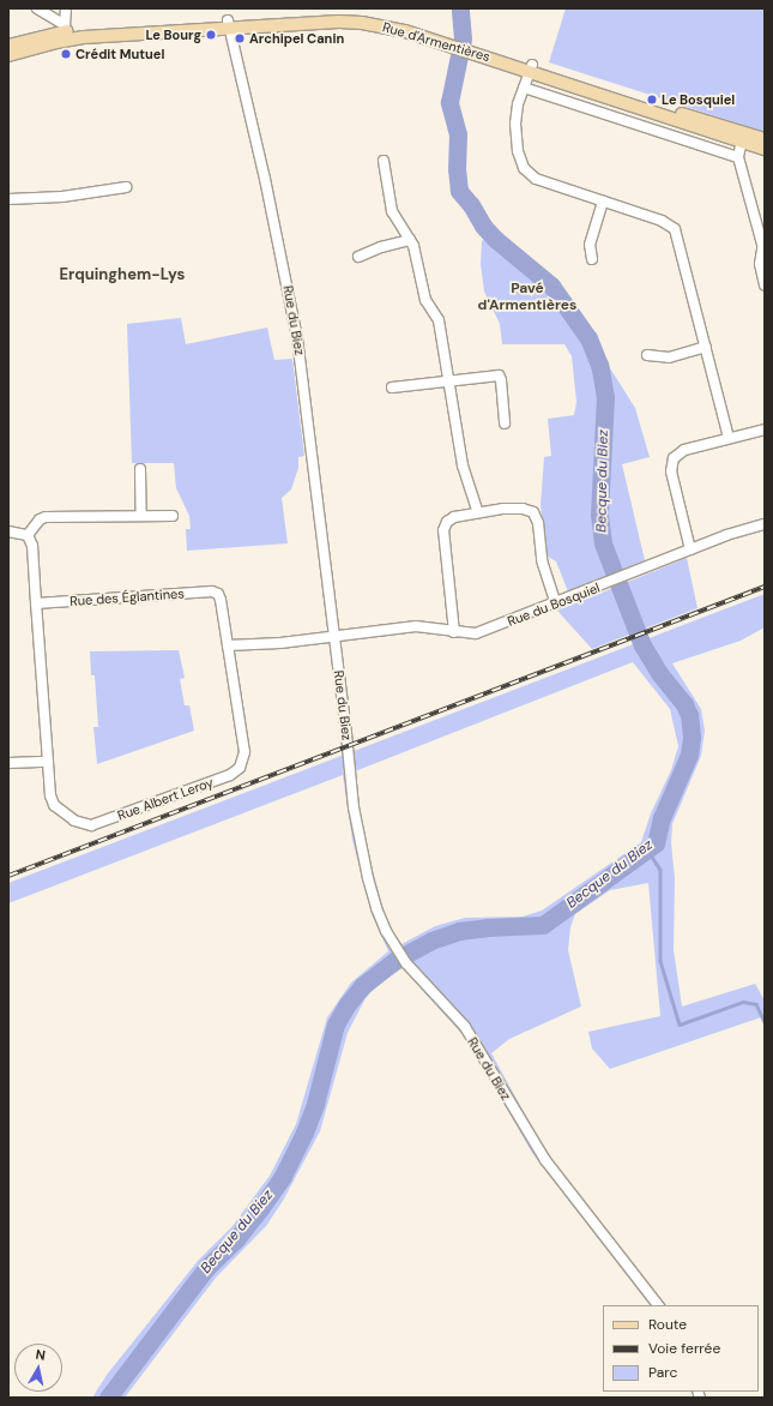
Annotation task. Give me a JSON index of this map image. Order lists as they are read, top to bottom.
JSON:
{
  "streets": {
    "main road": ["Rue d'Armentières"],
    "street": [
      "Rue du Biez",
      "Rue des Églantines",
      "Rue du Bosquiel",
      "Rue Albert Leroy"
    ]
  },
  "crossings": [
    ["Rue d'Armentières", "Rue du Biez"],
    ["Rue du Biez", "Rue du Bosquiel"],
    ["Rue des Églantines", "Rue Albert Leroy"]
  ],
  "districts": ["Erquinghem-Lys", "Pavé d'Armentières"],
  "water": ["Becque du Biez"],
  "places": [
    "Le Bourg",
    "Archipel Canin",
    "Crédit Mutuel",
    "Le Bosquiel"
  ],
  "legend": ["Route", "Voie ferrée", "Parc"],
  "north": "top"
}
